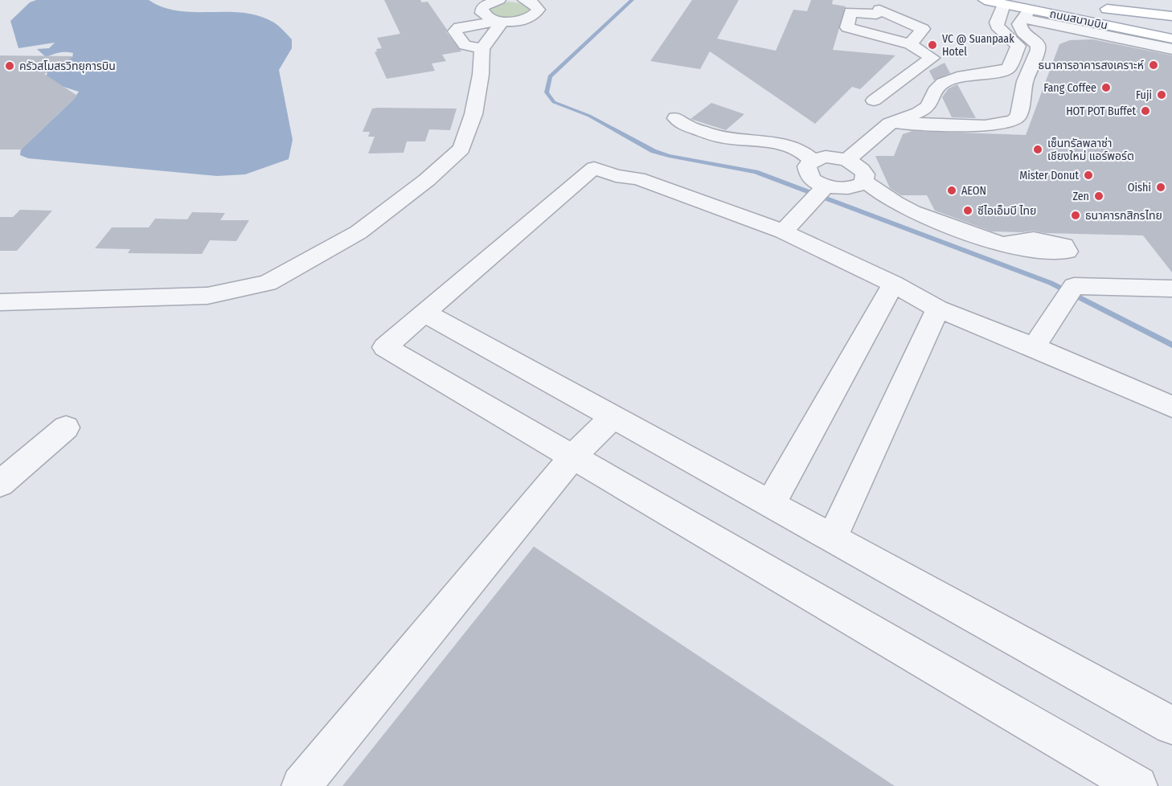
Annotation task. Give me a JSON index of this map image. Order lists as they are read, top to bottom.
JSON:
{
  "streets": {
    "main road": ["ถนนสนามบิน"]
  },
  "places": [
    "VC @ Suanpaak Hotel",
    "ธนาคารอาคารสงเคราะห์",
    "ครัวสโมสรวิทยุการบิน",
    "Fang Coffee",
    "Fuji",
    "HOT POT Buffet",
    "เซ็นทรัลพลาซ่า เชียงใหม่ แอร์พอร์ต",
    "Mister Donut",
    "Oishi",
    "AEON",
    "Zen",
    "ซีไอเอ็มบี ไทย",
    "ธนาคารกสิกรไทย"
  ]
}
